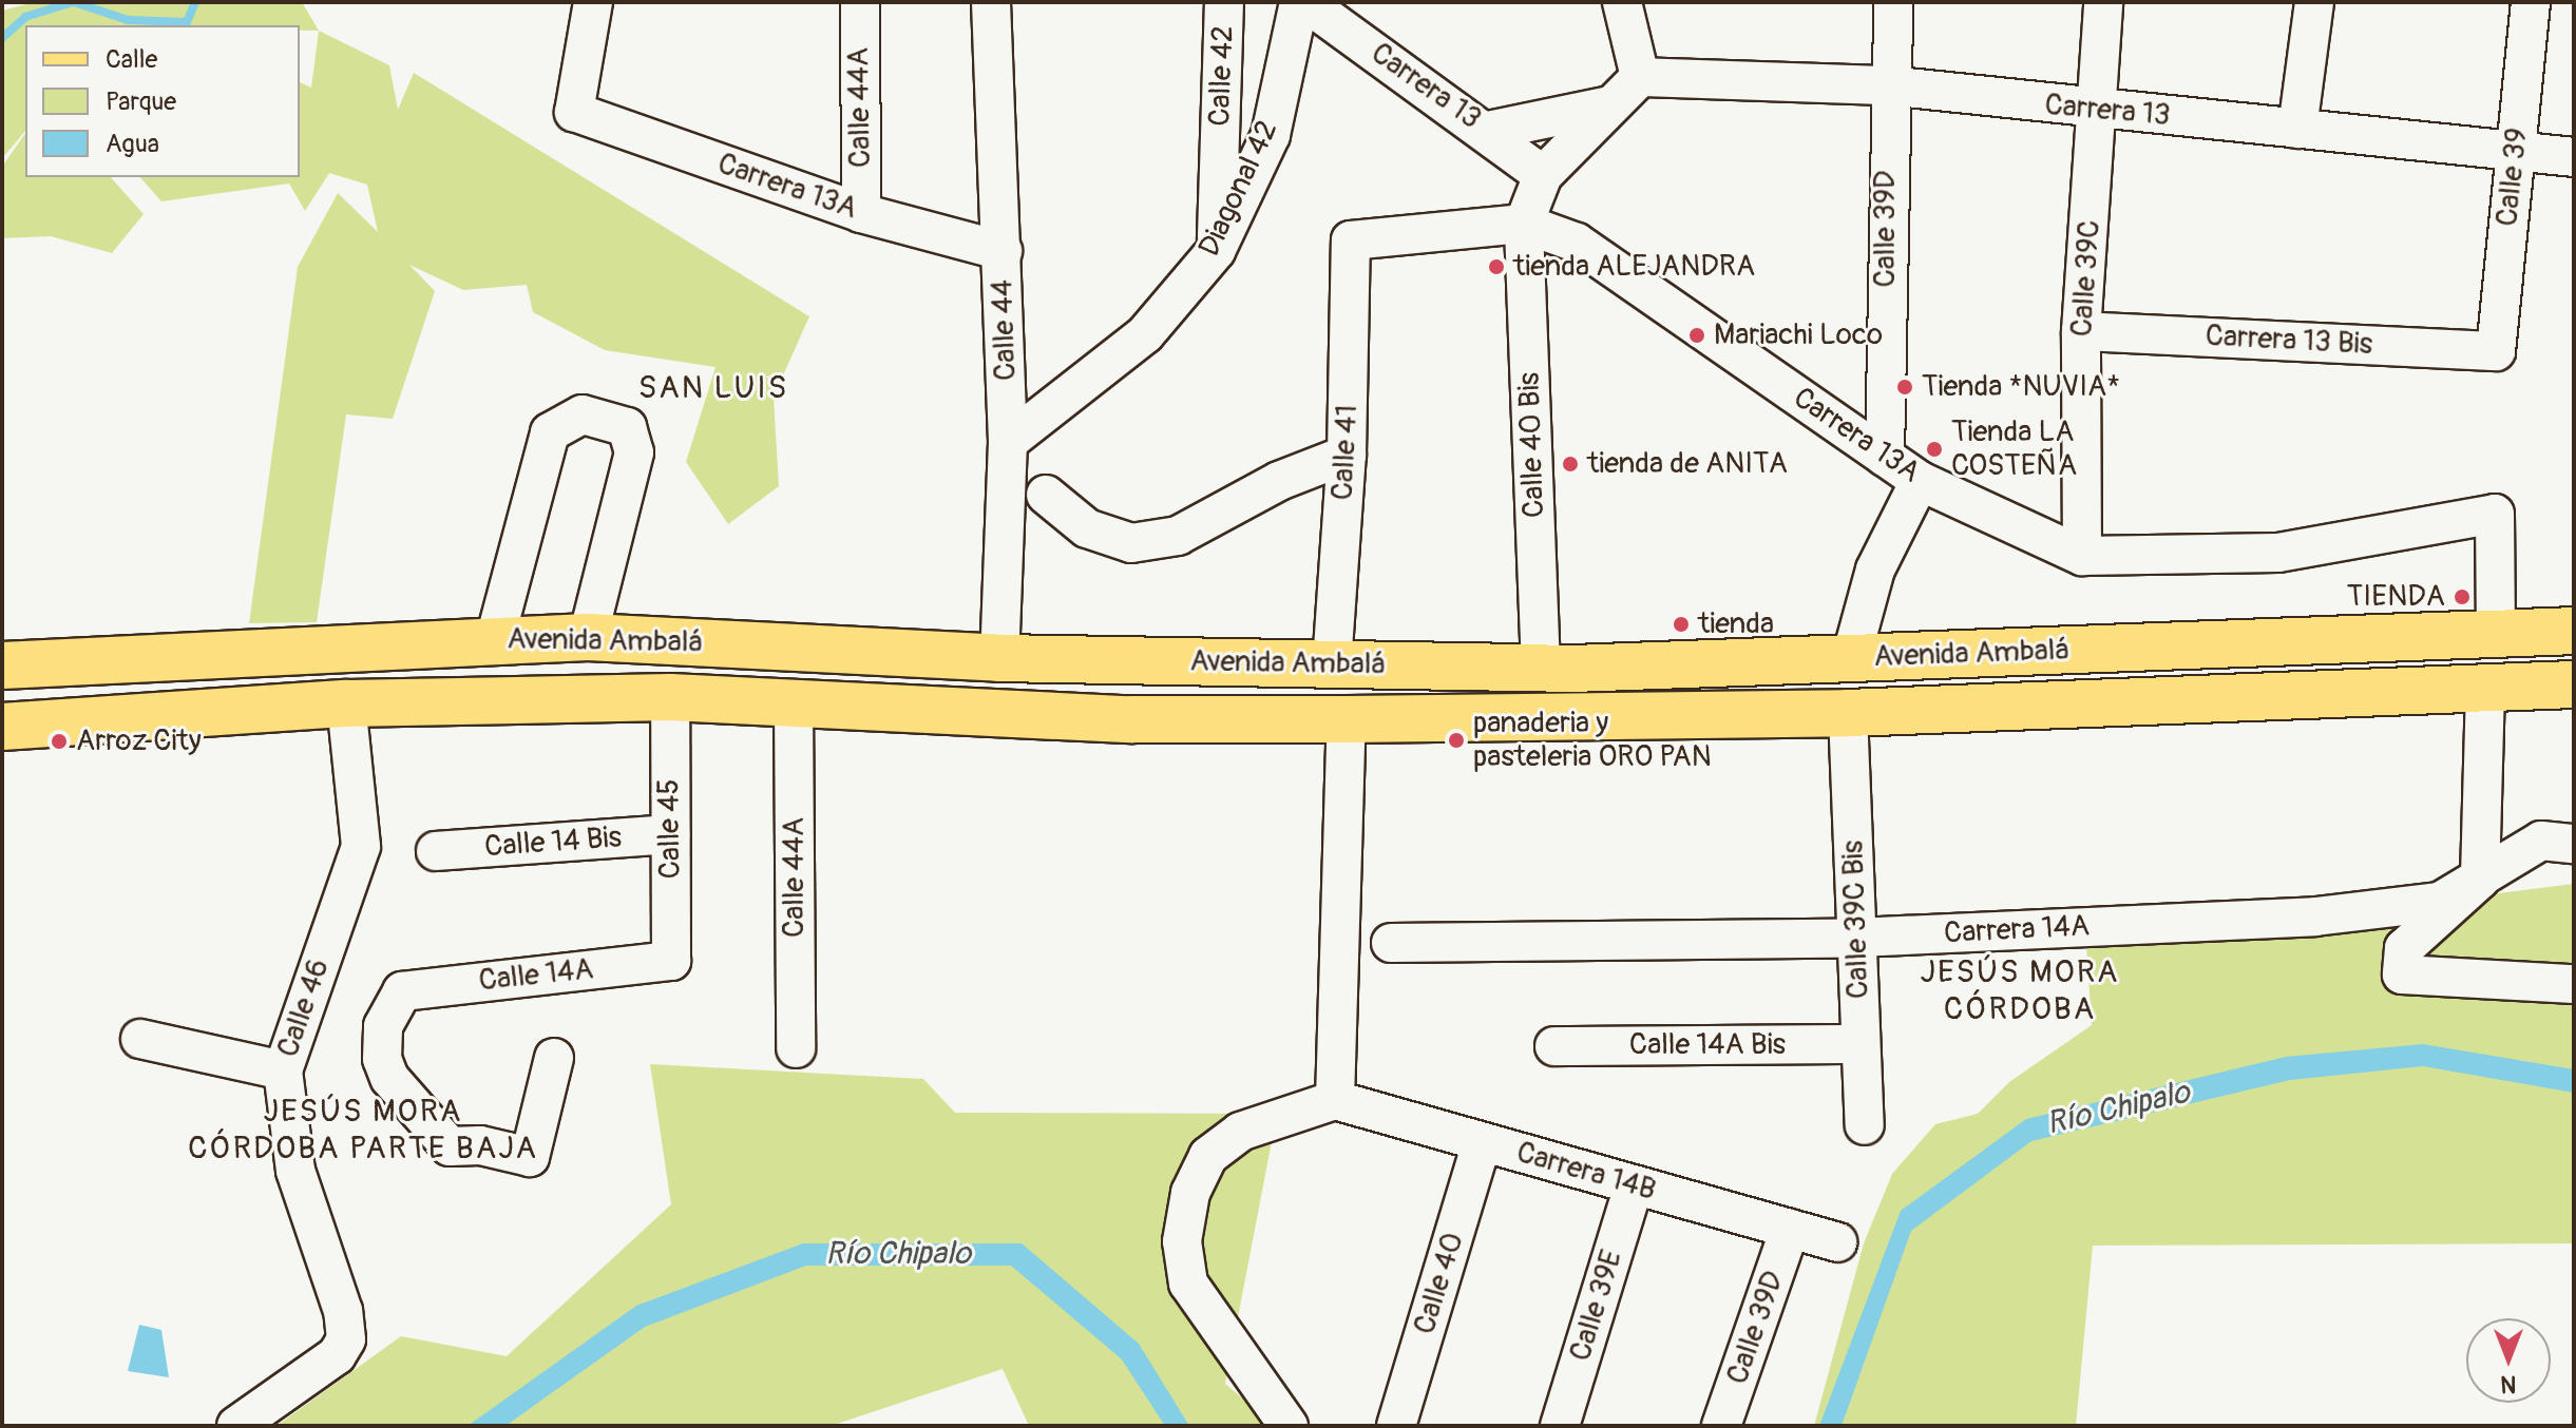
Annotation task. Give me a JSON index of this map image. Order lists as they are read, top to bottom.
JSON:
{
  "streets": {
    "main road": ["Avenida Ambalá"],
    "street": [
      "Calle 42",
      "Carrera 13",
      "Calle 44A",
      "Calle 39",
      "Carrera 13A",
      "Diagonal 42",
      "Calle 39D",
      "Calle 39C",
      "Calle 44",
      "Carrera 13 Bis",
      "Calle 40 Bis",
      "Calle 41",
      "Calle 45",
      "Calle 14 Bis",
      "Calle 39C Bis",
      "Carrera 14A",
      "Calle 14A",
      "Calle 46",
      "Calle 14A Bis",
      "Carrera 14B",
      "Calle 40",
      "Calle 39E"
    ]
  },
  "crossings": [
    ["Calle 42", "Diagonal 42"],
    ["Carrera 13", "Calle 39"],
    ["Carrera 13", "Diagonal 42"],
    ["Carrera 13", "Calle 39D"],
    ["Carrera 13", "Calle 39C"],
    ["Calle 44A", "Carrera 13A"],
    ["Calle 44A", "Avenida Ambalá"],
    ["Calle 39", "Carrera 13 Bis"],
    ["Carrera 13A", "Calle 39D"],
    ["Carrera 13A", "Calle 39C"],
    ["Carrera 13A", "Calle 44"],
    ["Carrera 13A", "Calle 40 Bis"],
    ["Carrera 13A", "Calle 41"],
    ["Carrera 13A", "Avenida Ambalá"],
    ["Diagonal 42", "Calle 44"],
    ["Calle 39D", "Carrera 14B"],
    ["Calle 39C", "Carrera 13 Bis"],
    ["Calle 44", "Avenida Ambalá"],
    ["Calle 40 Bis", "Avenida Ambalá"],
    ["Calle 41", "Avenida Ambalá"],
    ["Avenida Ambalá", "Calle 45"],
    ["Avenida Ambalá", "Calle 39C Bis"],
    ["Avenida Ambalá", "Calle 46"],
    ["Calle 45", "Calle 14 Bis"],
    ["Calle 45", "Calle 14A"],
    ["Calle 39C Bis", "Carrera 14A"],
    ["Calle 39C Bis", "Calle 14A Bis"],
    ["Carrera 14B", "Calle 40"],
    ["Carrera 14B", "Calle 39E"]
  ],
  "districts": ["SAN LUIS", "JESÚS MORA CÓRDOBA", "JESÚS MORA CÓRDOBA PARTE BAJA"],
  "water": ["Río Chipalo"],
  "places": [
    "tienda ALEJANDRA",
    "Mariachi Loco",
    "Tienda *NUVIA*",
    "Tienda LA COSTEÑA",
    "tienda de ANITA",
    "TIENDA",
    "tienda",
    "panaderia y pasteleria ORO PAN",
    "Arroz City"
  ],
  "legend": ["Calle", "Parque", "Agua"],
  "north": "bottom"
}
